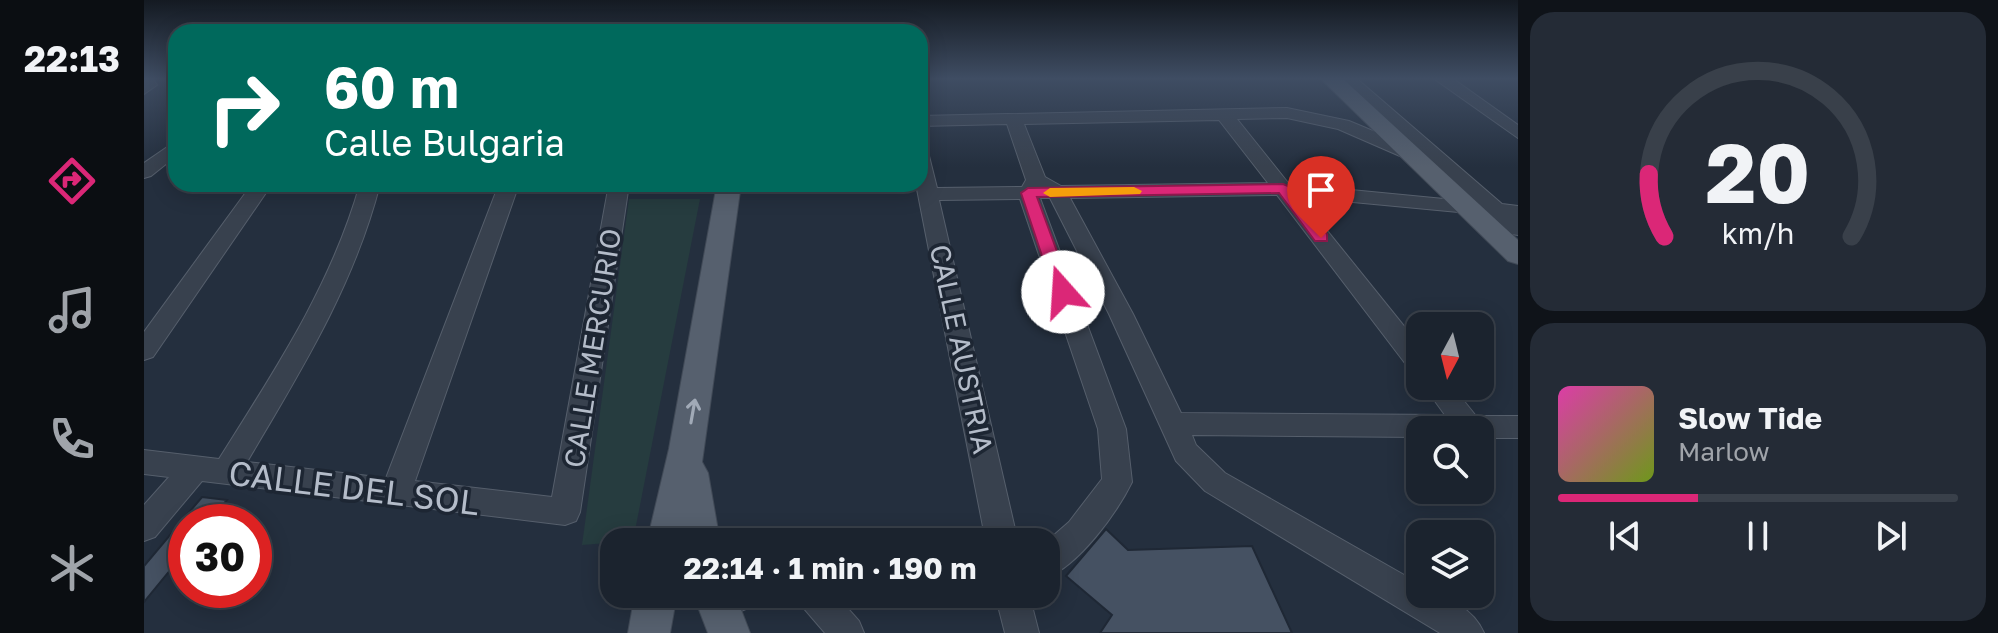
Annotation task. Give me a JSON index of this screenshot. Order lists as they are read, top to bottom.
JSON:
{
  "streets": {
    "street": ["CALLE MERCURIO", "CALLE AUSTRIA", "CALLE DEL SOL"]
  },
  "crossings": [
    ["CALLE MERCURIO", "CALLE DEL SOL"]
  ],
  "north": "bottom",
  "page": {
    "tabs": "22:13",
    "turn": ["60 m", "Calle Bulgaria"],
    "song": ["Slow Tide", "Marlow"],
    "limit": "30",
    "trip": "22:14 · 1 min · 190 m",
    "gauge": ["20", "km/h"]
  }
}
